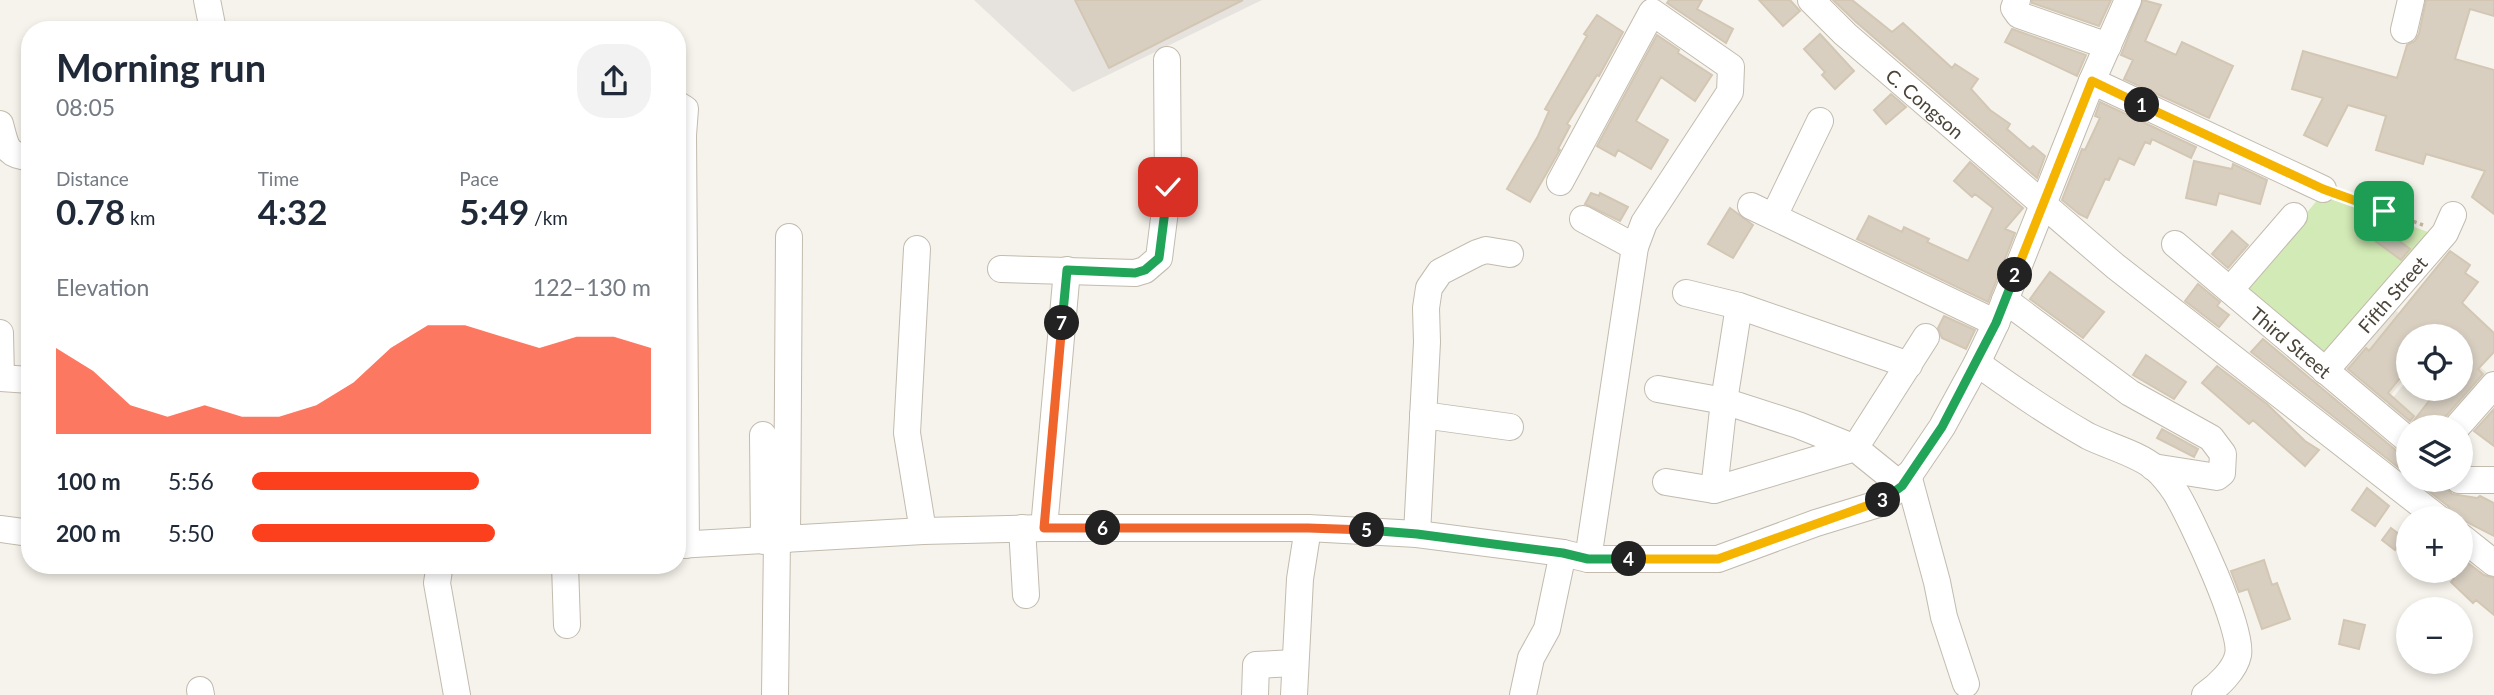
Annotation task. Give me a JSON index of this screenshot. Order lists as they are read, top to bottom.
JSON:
{
  "streets": {
    "street": ["C. Congson", "Fifth Street", "Third Street"]
  },
  "crossings": [
    ["Fifth Street", "Third Street"]
  ],
  "page": {
    "heading": ["Morning run", "08:05"],
    "pins": [
      "1",
      "2",
      "7",
      "3",
      "6",
      "5",
      "4"
    ],
    "stats": [
      ["Distance", "0.78 km"],
      ["Time", "4:32"],
      ["Pace", "5:49 /km"]
    ],
    "chart": ["Elevation", "122–130 m"],
    "map_buttons": ["+", "−"],
    "list": [
      {
        "name": "100 m",
        "note": "5:56"
      },
      {
        "name": "200 m",
        "note": "5:50"
      }
    ]
  }
}
